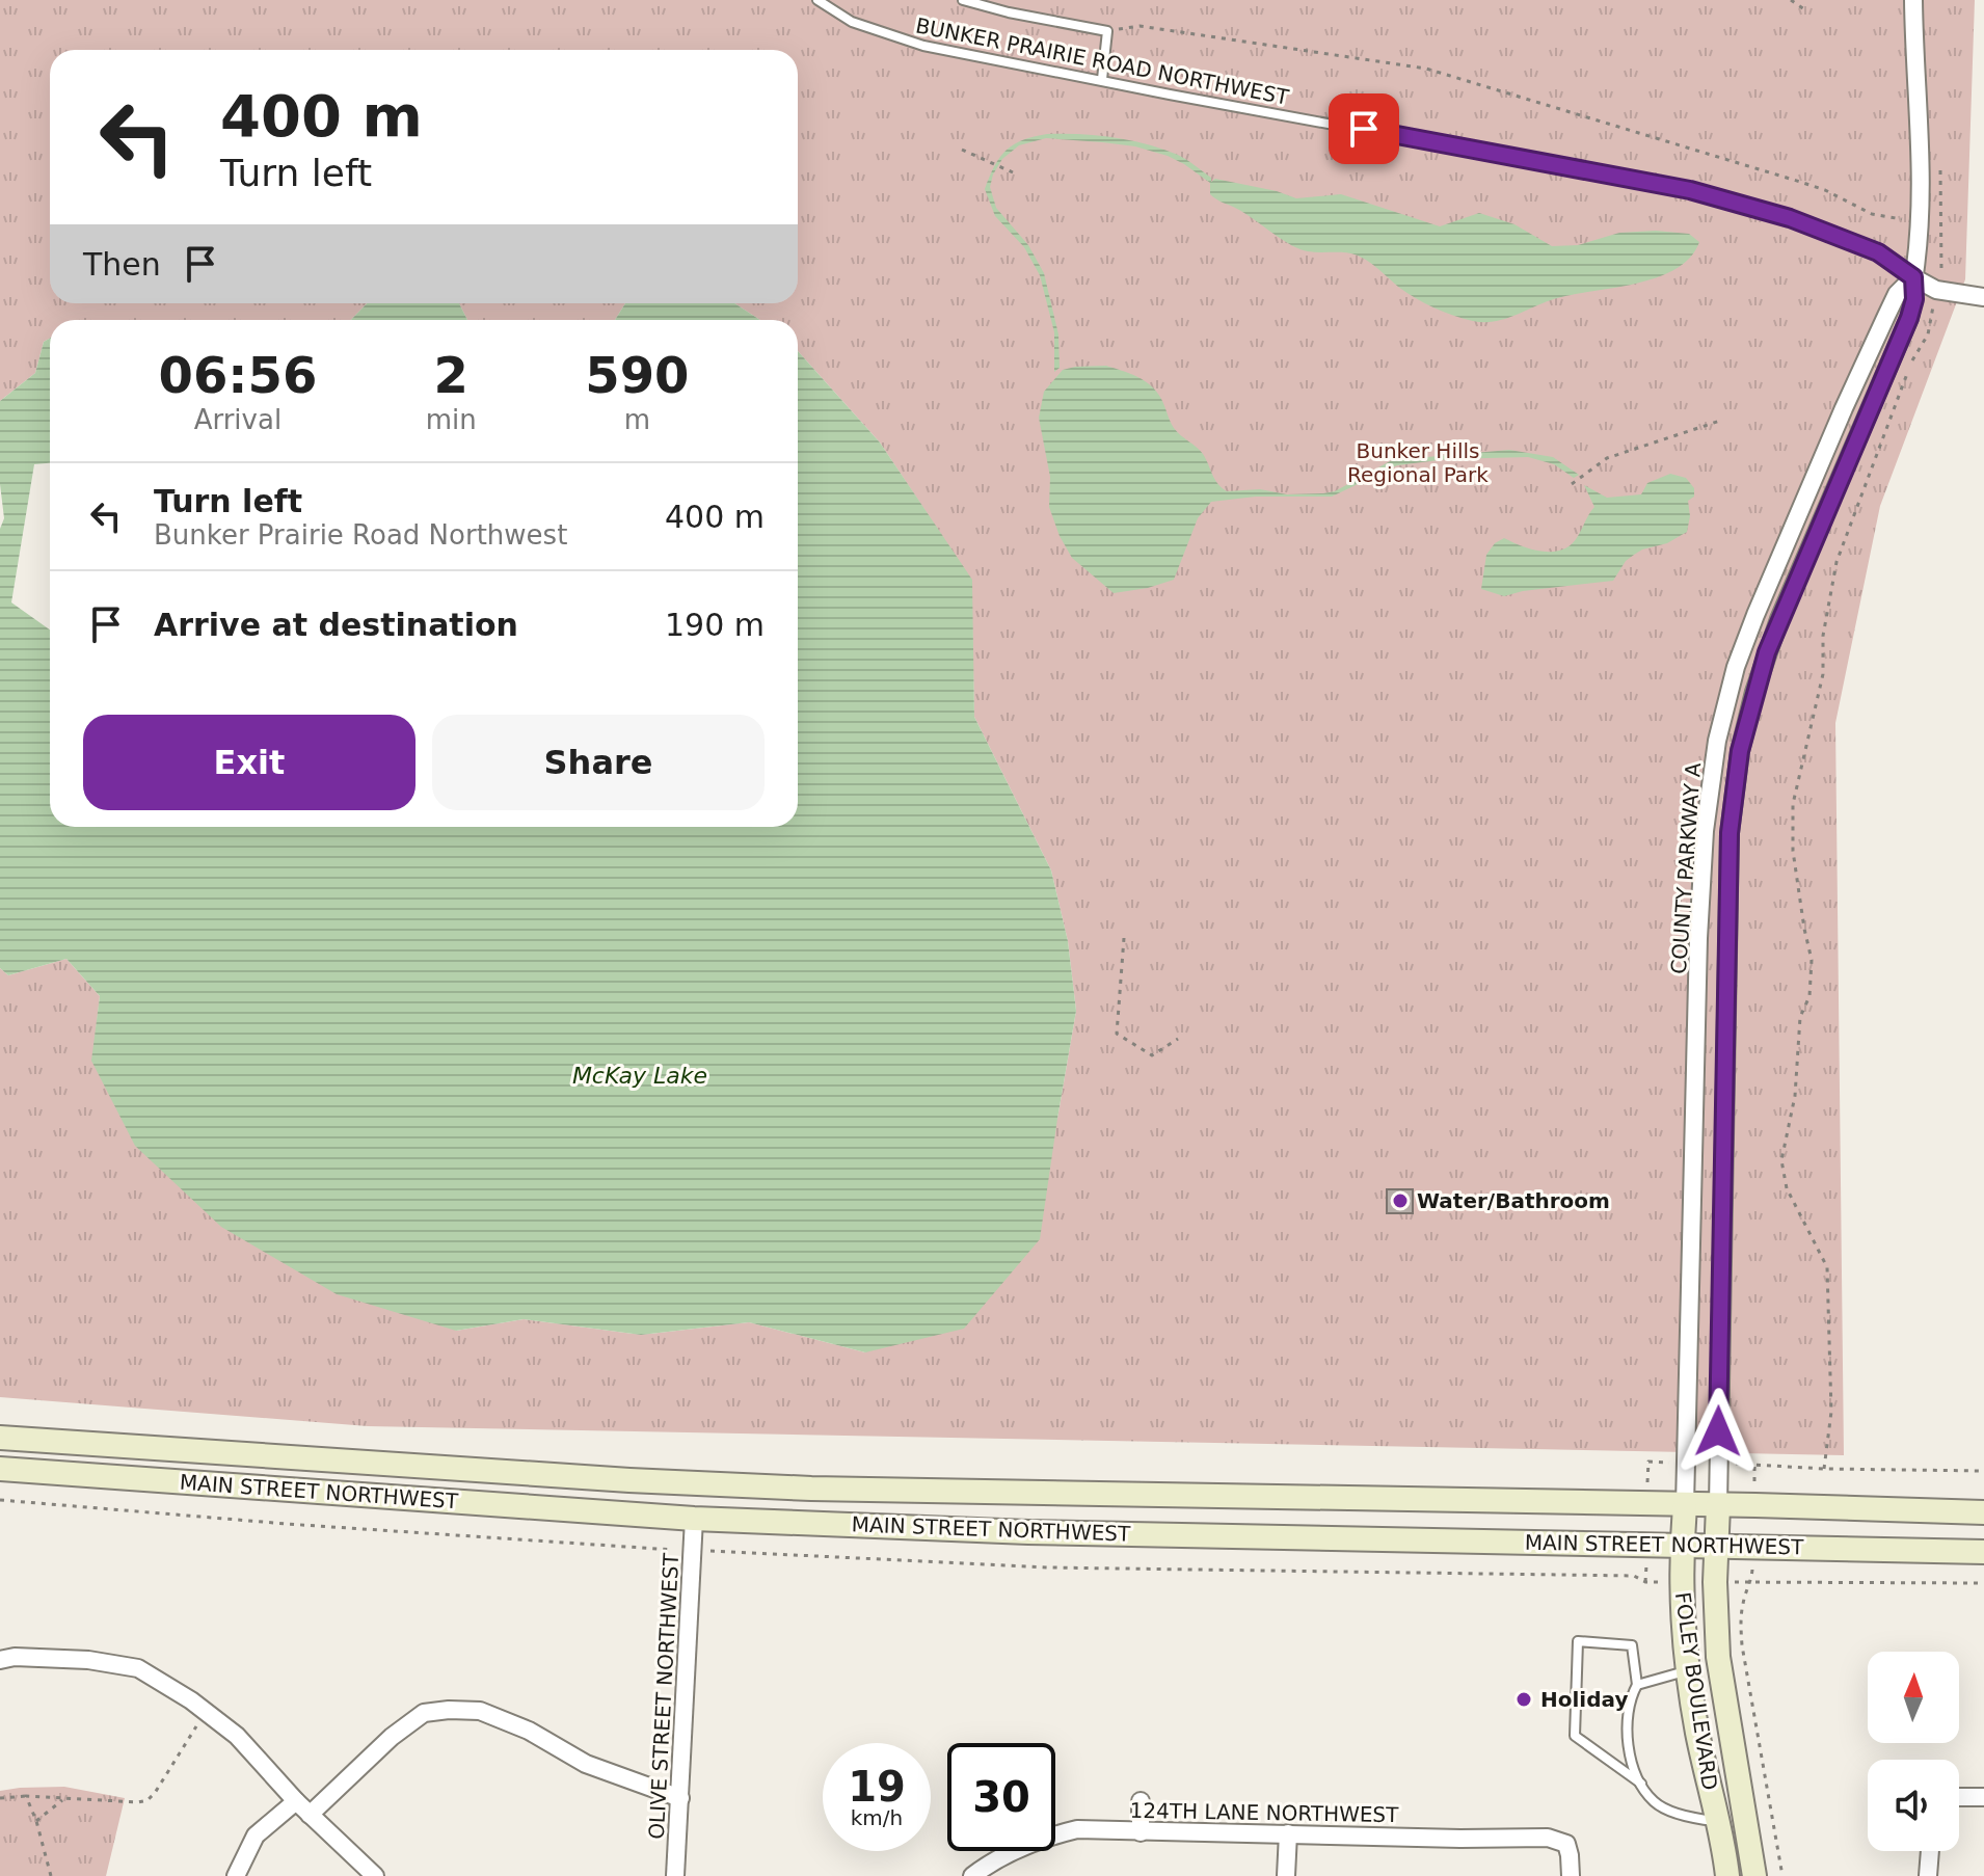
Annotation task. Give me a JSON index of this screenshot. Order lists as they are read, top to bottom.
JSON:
{
  "streets": {
    "main road": ["MAIN STREET NORTHWEST", "FOLEY BOULEVARD"],
    "street": ["COUNTY PARKWAY A", "OLIVE STREET NORTHWEST", "124TH LANE NORTHWEST"],
    "lane": ["BUNKER PRAIRIE ROAD NORTHWEST"]
  },
  "crossings": [
    ["BUNKER PRAIRIE ROAD NORTHWEST", "COUNTY PARKWAY A"],
    ["COUNTY PARKWAY A", "MAIN STREET NORTHWEST"],
    ["COUNTY PARKWAY A", "FOLEY BOULEVARD"],
    ["MAIN STREET NORTHWEST", "FOLEY BOULEVARD"],
    ["MAIN STREET NORTHWEST", "OLIVE STREET NORTHWEST"]
  ],
  "water": ["McKay Lake"],
  "parks": ["Bunker Hills Regional Park"],
  "places": ["Water/Bathroom", "Holiday"],
  "north": "top",
  "page": {
    "turn": ["400 m", "Turn left"],
    "then": "Then",
    "eta": [
      "06:56",
      "Arrival",
      "2",
      "min",
      "590",
      "m"
    ],
    "list": [
      {
        "name": "Turn left",
        "note": "Bunker Prairie Road Northwest",
        "value": "400 m"
      },
      {
        "name": "Arrive at destination",
        "value": "190 m"
      }
    ],
    "buttons": ["Exit", "Share"],
    "speed": "19 km/h",
    "limit": "30"
  }
}
